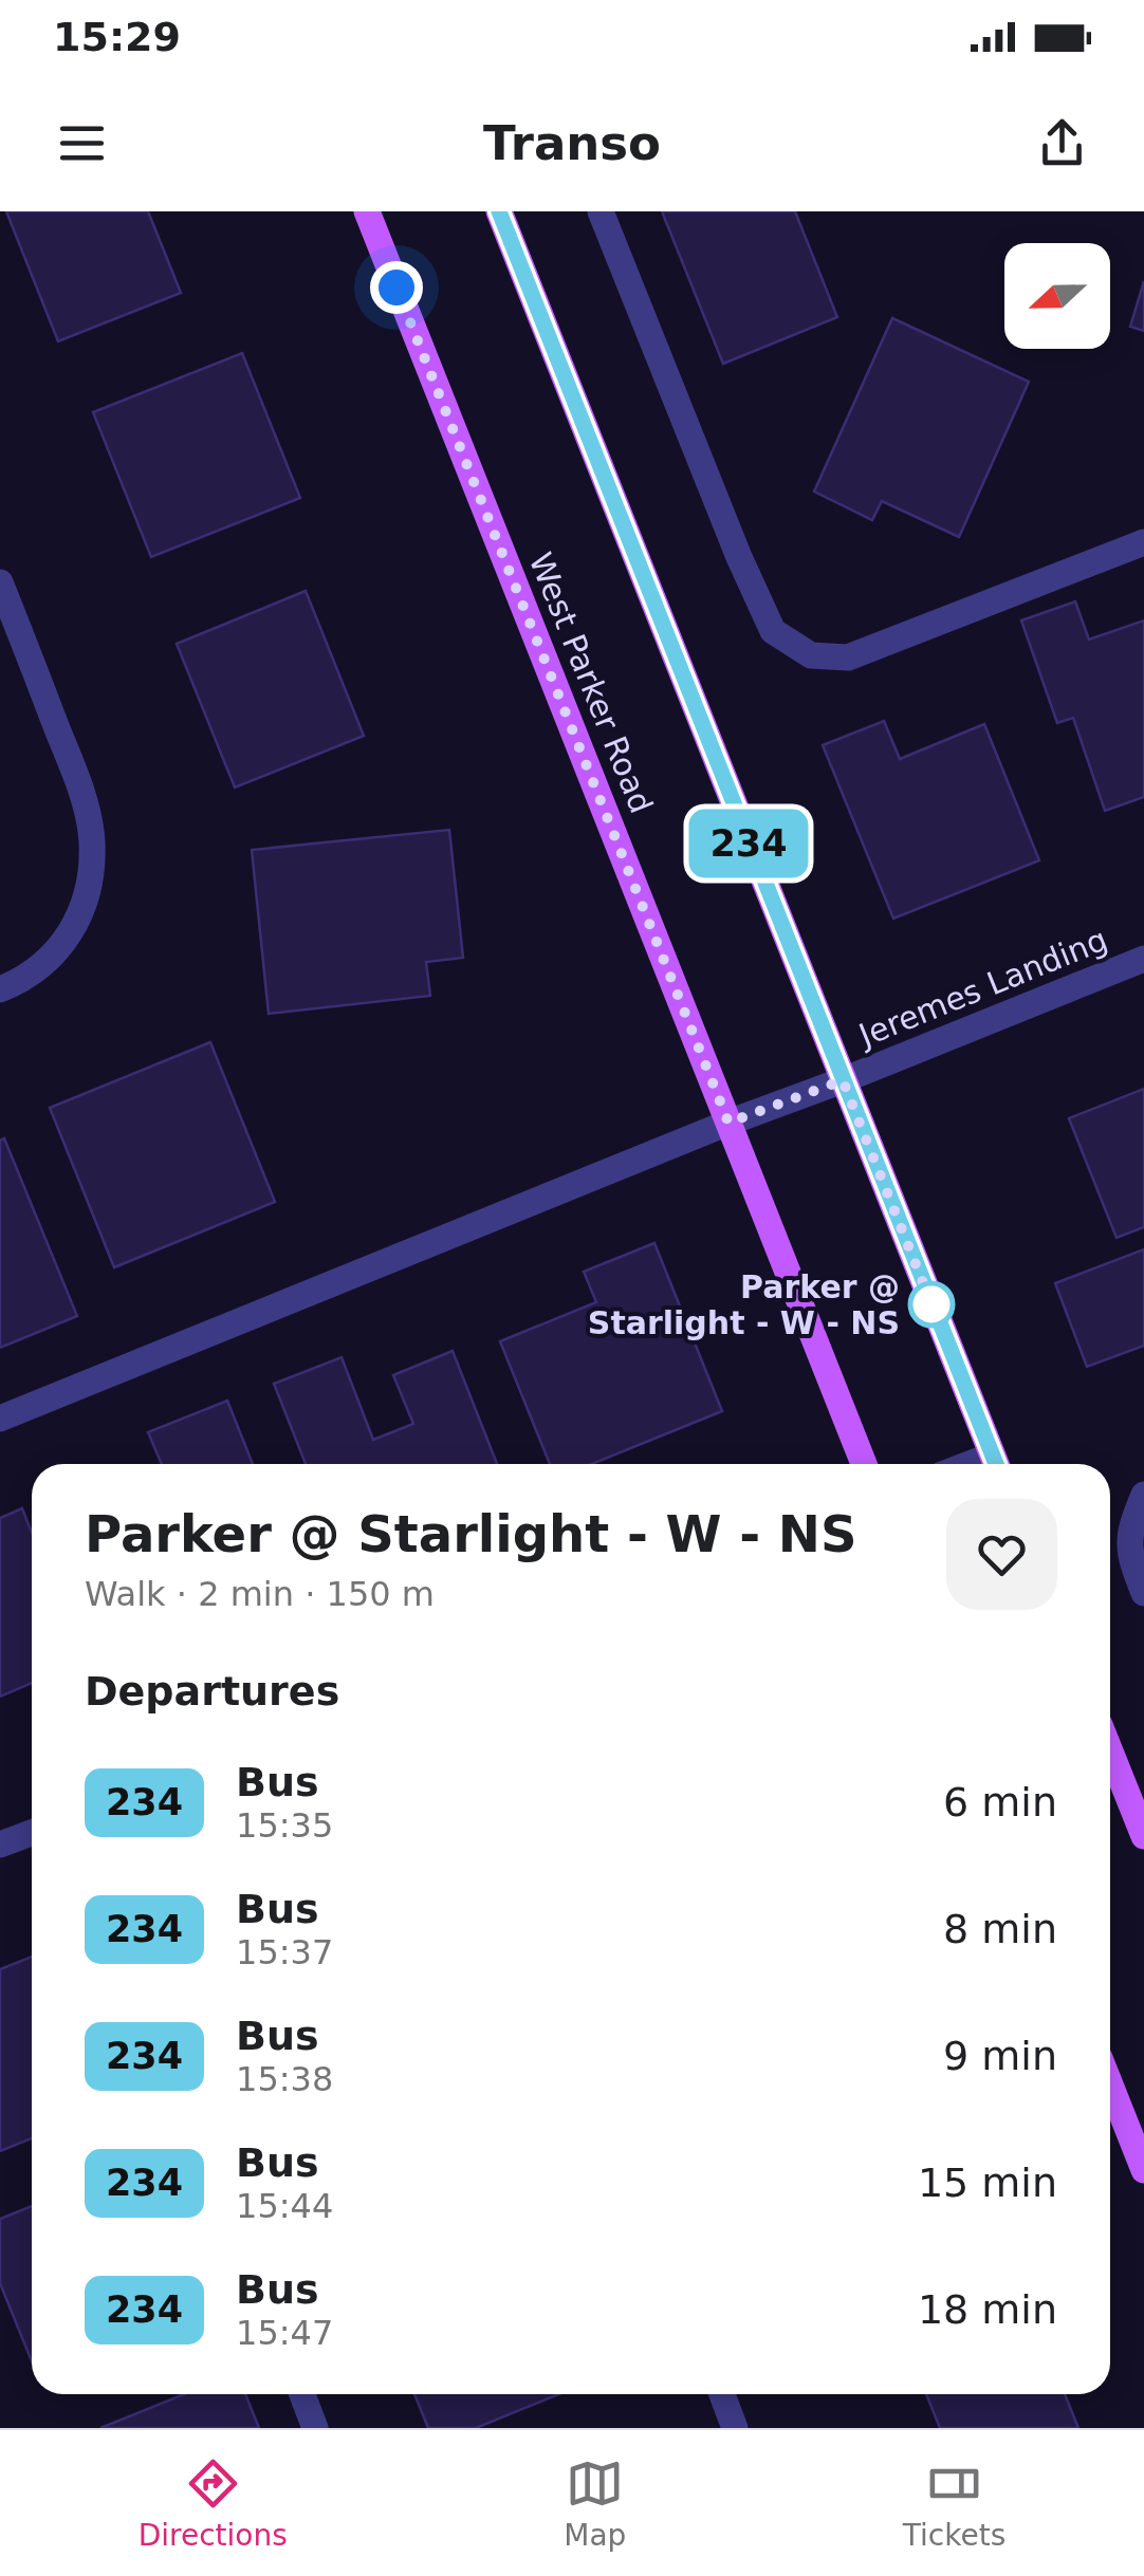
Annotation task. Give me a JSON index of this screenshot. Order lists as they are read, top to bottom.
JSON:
{
  "streets": {
    "main road": ["West Parker Road"],
    "street": ["Jeremes Landing"]
  },
  "crossings": [
    ["West Parker Road", "Jeremes Landing"]
  ],
  "places": ["Parker @ Starlight - W - NS"],
  "lines": ["bus line 234"],
  "north": "left",
  "page": {
    "status": "15:29",
    "header": "Transo",
    "on_map": "234",
    "heading": [
      ["Parker @ Starlight - W - NS", "Walk · 2 min · 150 m"],
      "Departures"
    ],
    "list": [
      {
        "mark": "234",
        "name": "Bus",
        "note": "15:35",
        "value": "6 min"
      },
      {
        "mark": "234",
        "name": "Bus",
        "note": "15:37",
        "value": "8 min"
      },
      {
        "mark": "234",
        "name": "Bus",
        "note": "15:38",
        "value": "9 min"
      },
      {
        "mark": "234",
        "name": "Bus",
        "note": "15:44",
        "value": "15 min"
      },
      {
        "mark": "234",
        "name": "Bus",
        "note": "15:47",
        "value": "18 min"
      }
    ],
    "tabs": ["Directions", "Map", "Tickets"]
  }
}
